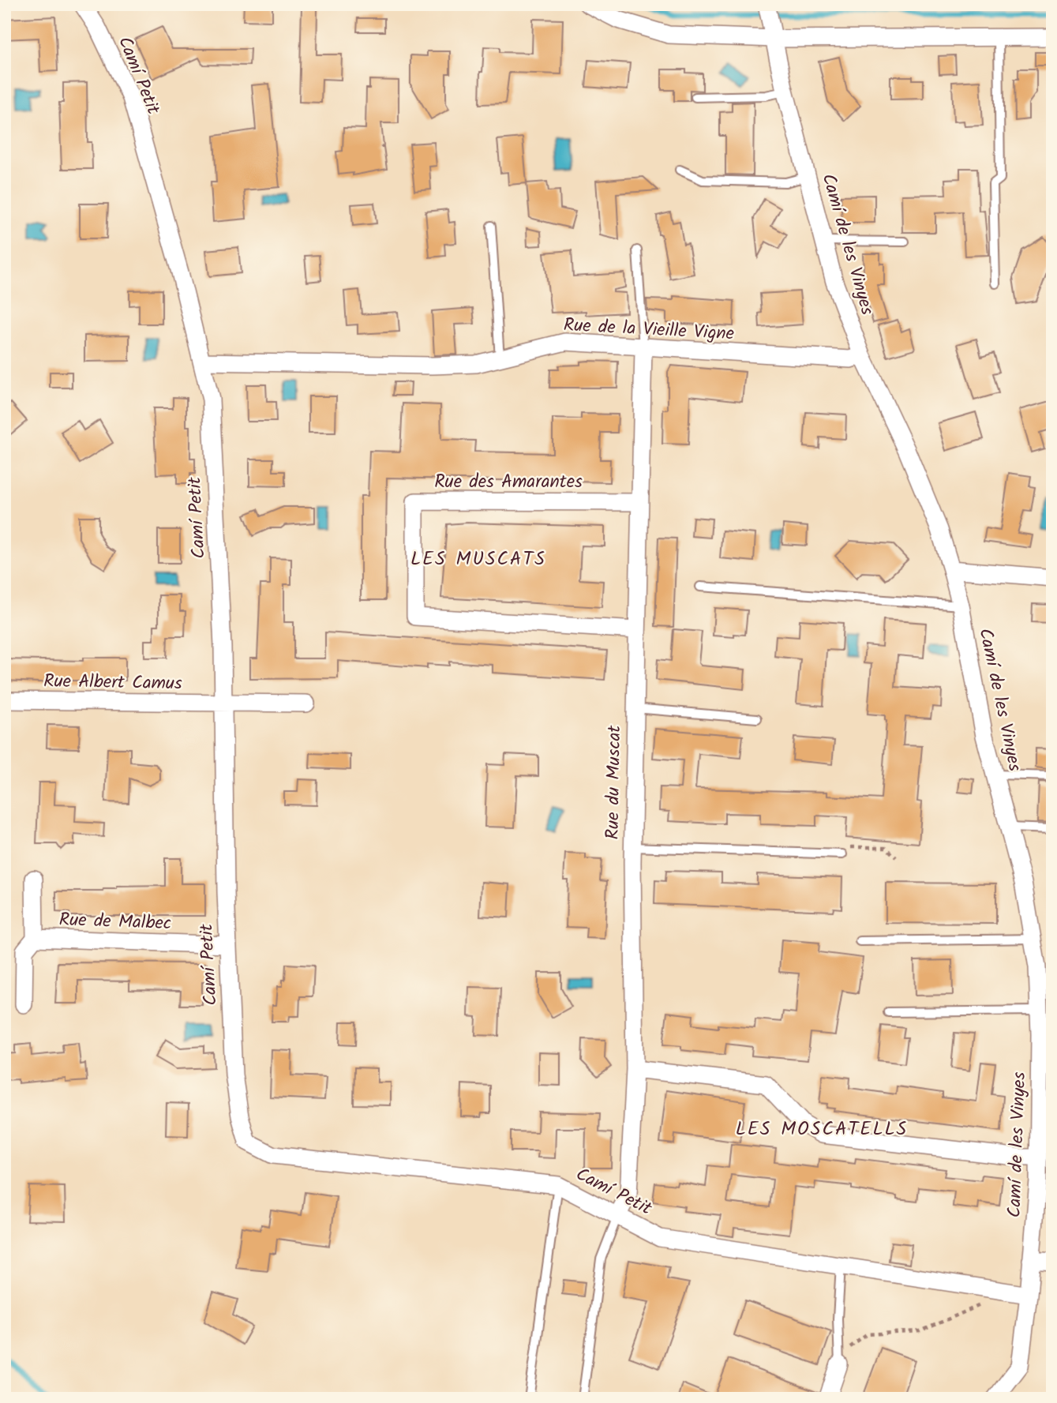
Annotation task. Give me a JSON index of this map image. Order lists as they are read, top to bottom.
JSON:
{
  "streets": {
    "street": [
      "Camí Petit",
      "Camí de les Vinyes",
      "Rue de la Vieille Vigne",
      "Rue des Amarantes",
      "Rue Albert Camus",
      "Rue du Muscat",
      "Rue de Malbec"
    ]
  },
  "crossings": [
    ["Camí Petit", "Camí de les Vinyes"],
    ["Camí Petit", "Rue de la Vieille Vigne"],
    ["Camí Petit", "Rue Albert Camus"],
    ["Camí Petit", "Rue du Muscat"],
    ["Camí Petit", "Rue de Malbec"],
    ["Camí de les Vinyes", "Rue de la Vieille Vigne"],
    ["Rue de la Vieille Vigne", "Rue du Muscat"],
    ["Rue des Amarantes", "Rue du Muscat"]
  ],
  "districts": ["LES MUSCATS", "LES MOSCATELLS"]
}
